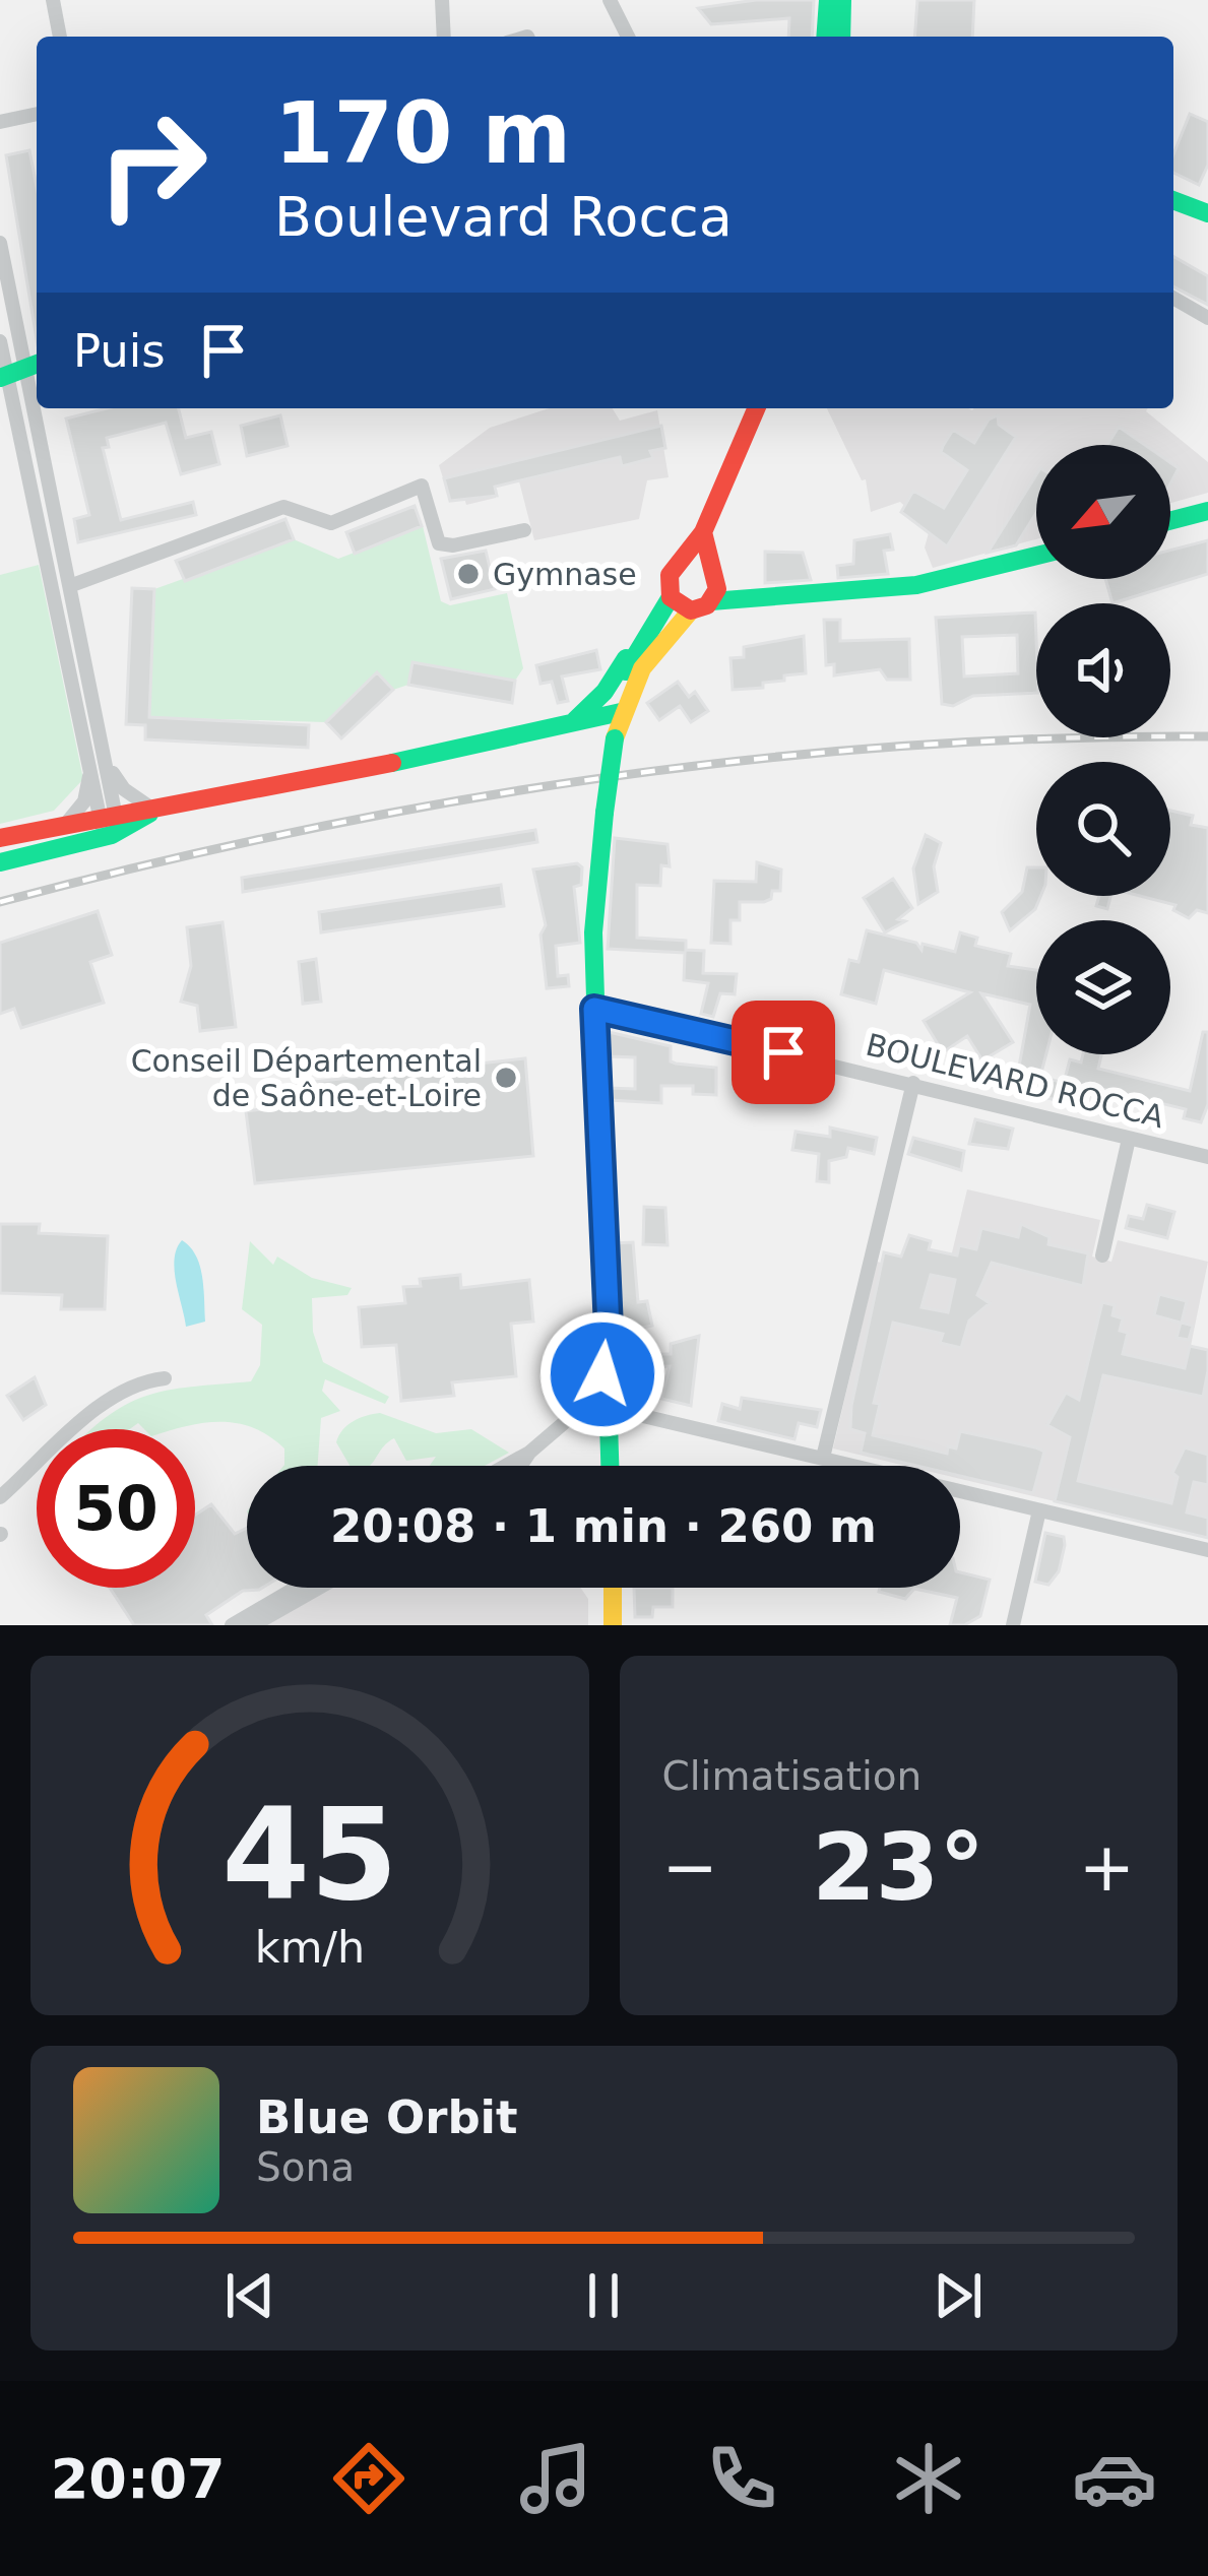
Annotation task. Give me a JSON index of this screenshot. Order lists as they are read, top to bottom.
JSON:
{
  "streets": {
    "street": ["BOULEVARD ROCCA"]
  },
  "places": ["Gymnase", "Conseil Départemental de Saône-et-Loire"],
  "north": "bottom left",
  "page": {
    "turn": ["170 m", "Boulevard Rocca"],
    "then": "Puis",
    "limit": "50",
    "trip": "20:08 · 1 min · 260 m",
    "tile": "Climatisation",
    "heat": ["−", "23°", "+"],
    "song": ["Blue Orbit", "Sona"],
    "tabs": "20:07",
    "gauge": ["45", "km/h"]
  }
}
